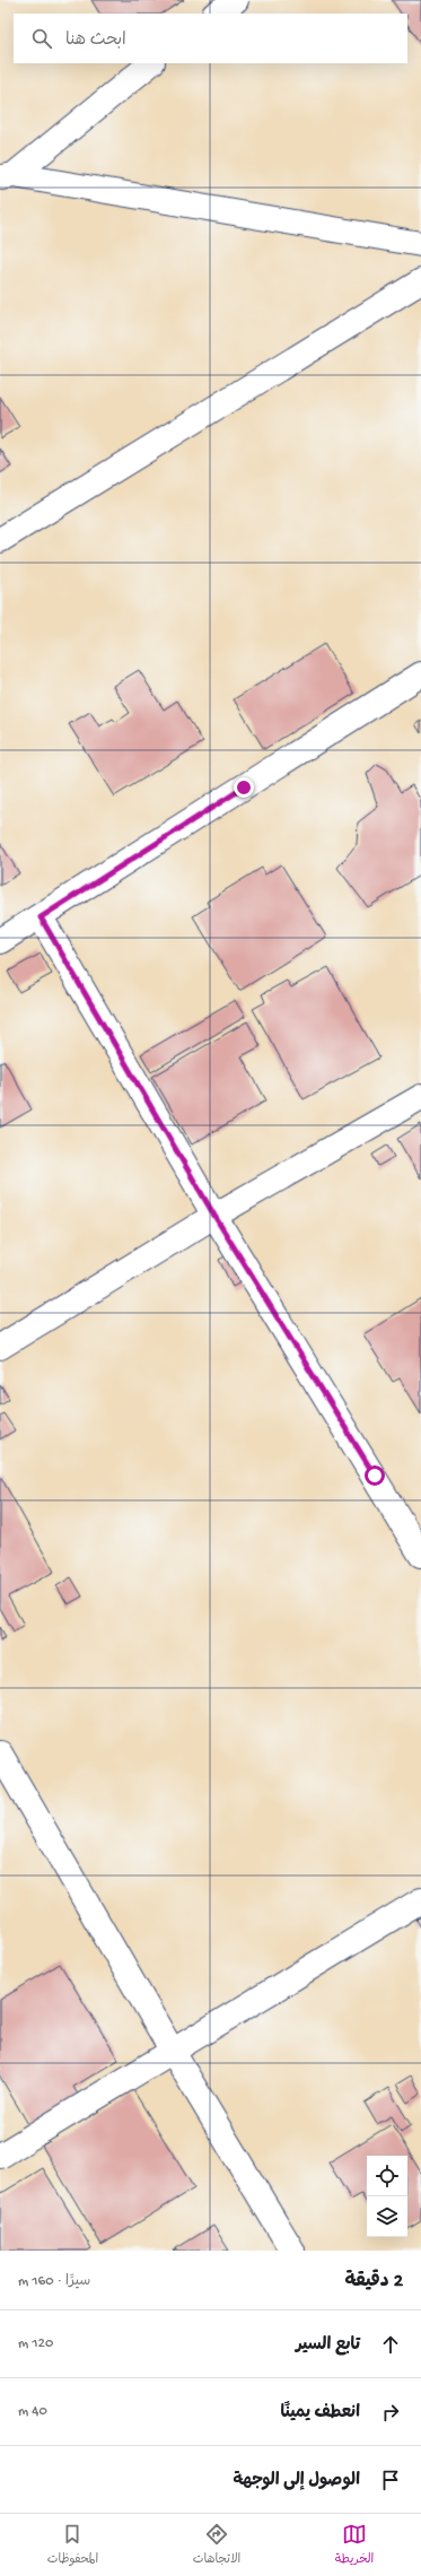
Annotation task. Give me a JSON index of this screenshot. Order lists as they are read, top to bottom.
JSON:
{
  "page": {
    "search": "ابحث هنا",
    "heading": ["2 دقيقة", "سيرًا · 160 m"],
    "list": [
      ["تابع السير", "120 m"],
      ["انعطف يمينًا", "40 m"],
      "الوصول إلى الوجهة"
    ],
    "nav": ["الخريطة", "الاتجاهات", "المحفوظات"]
  }
}
